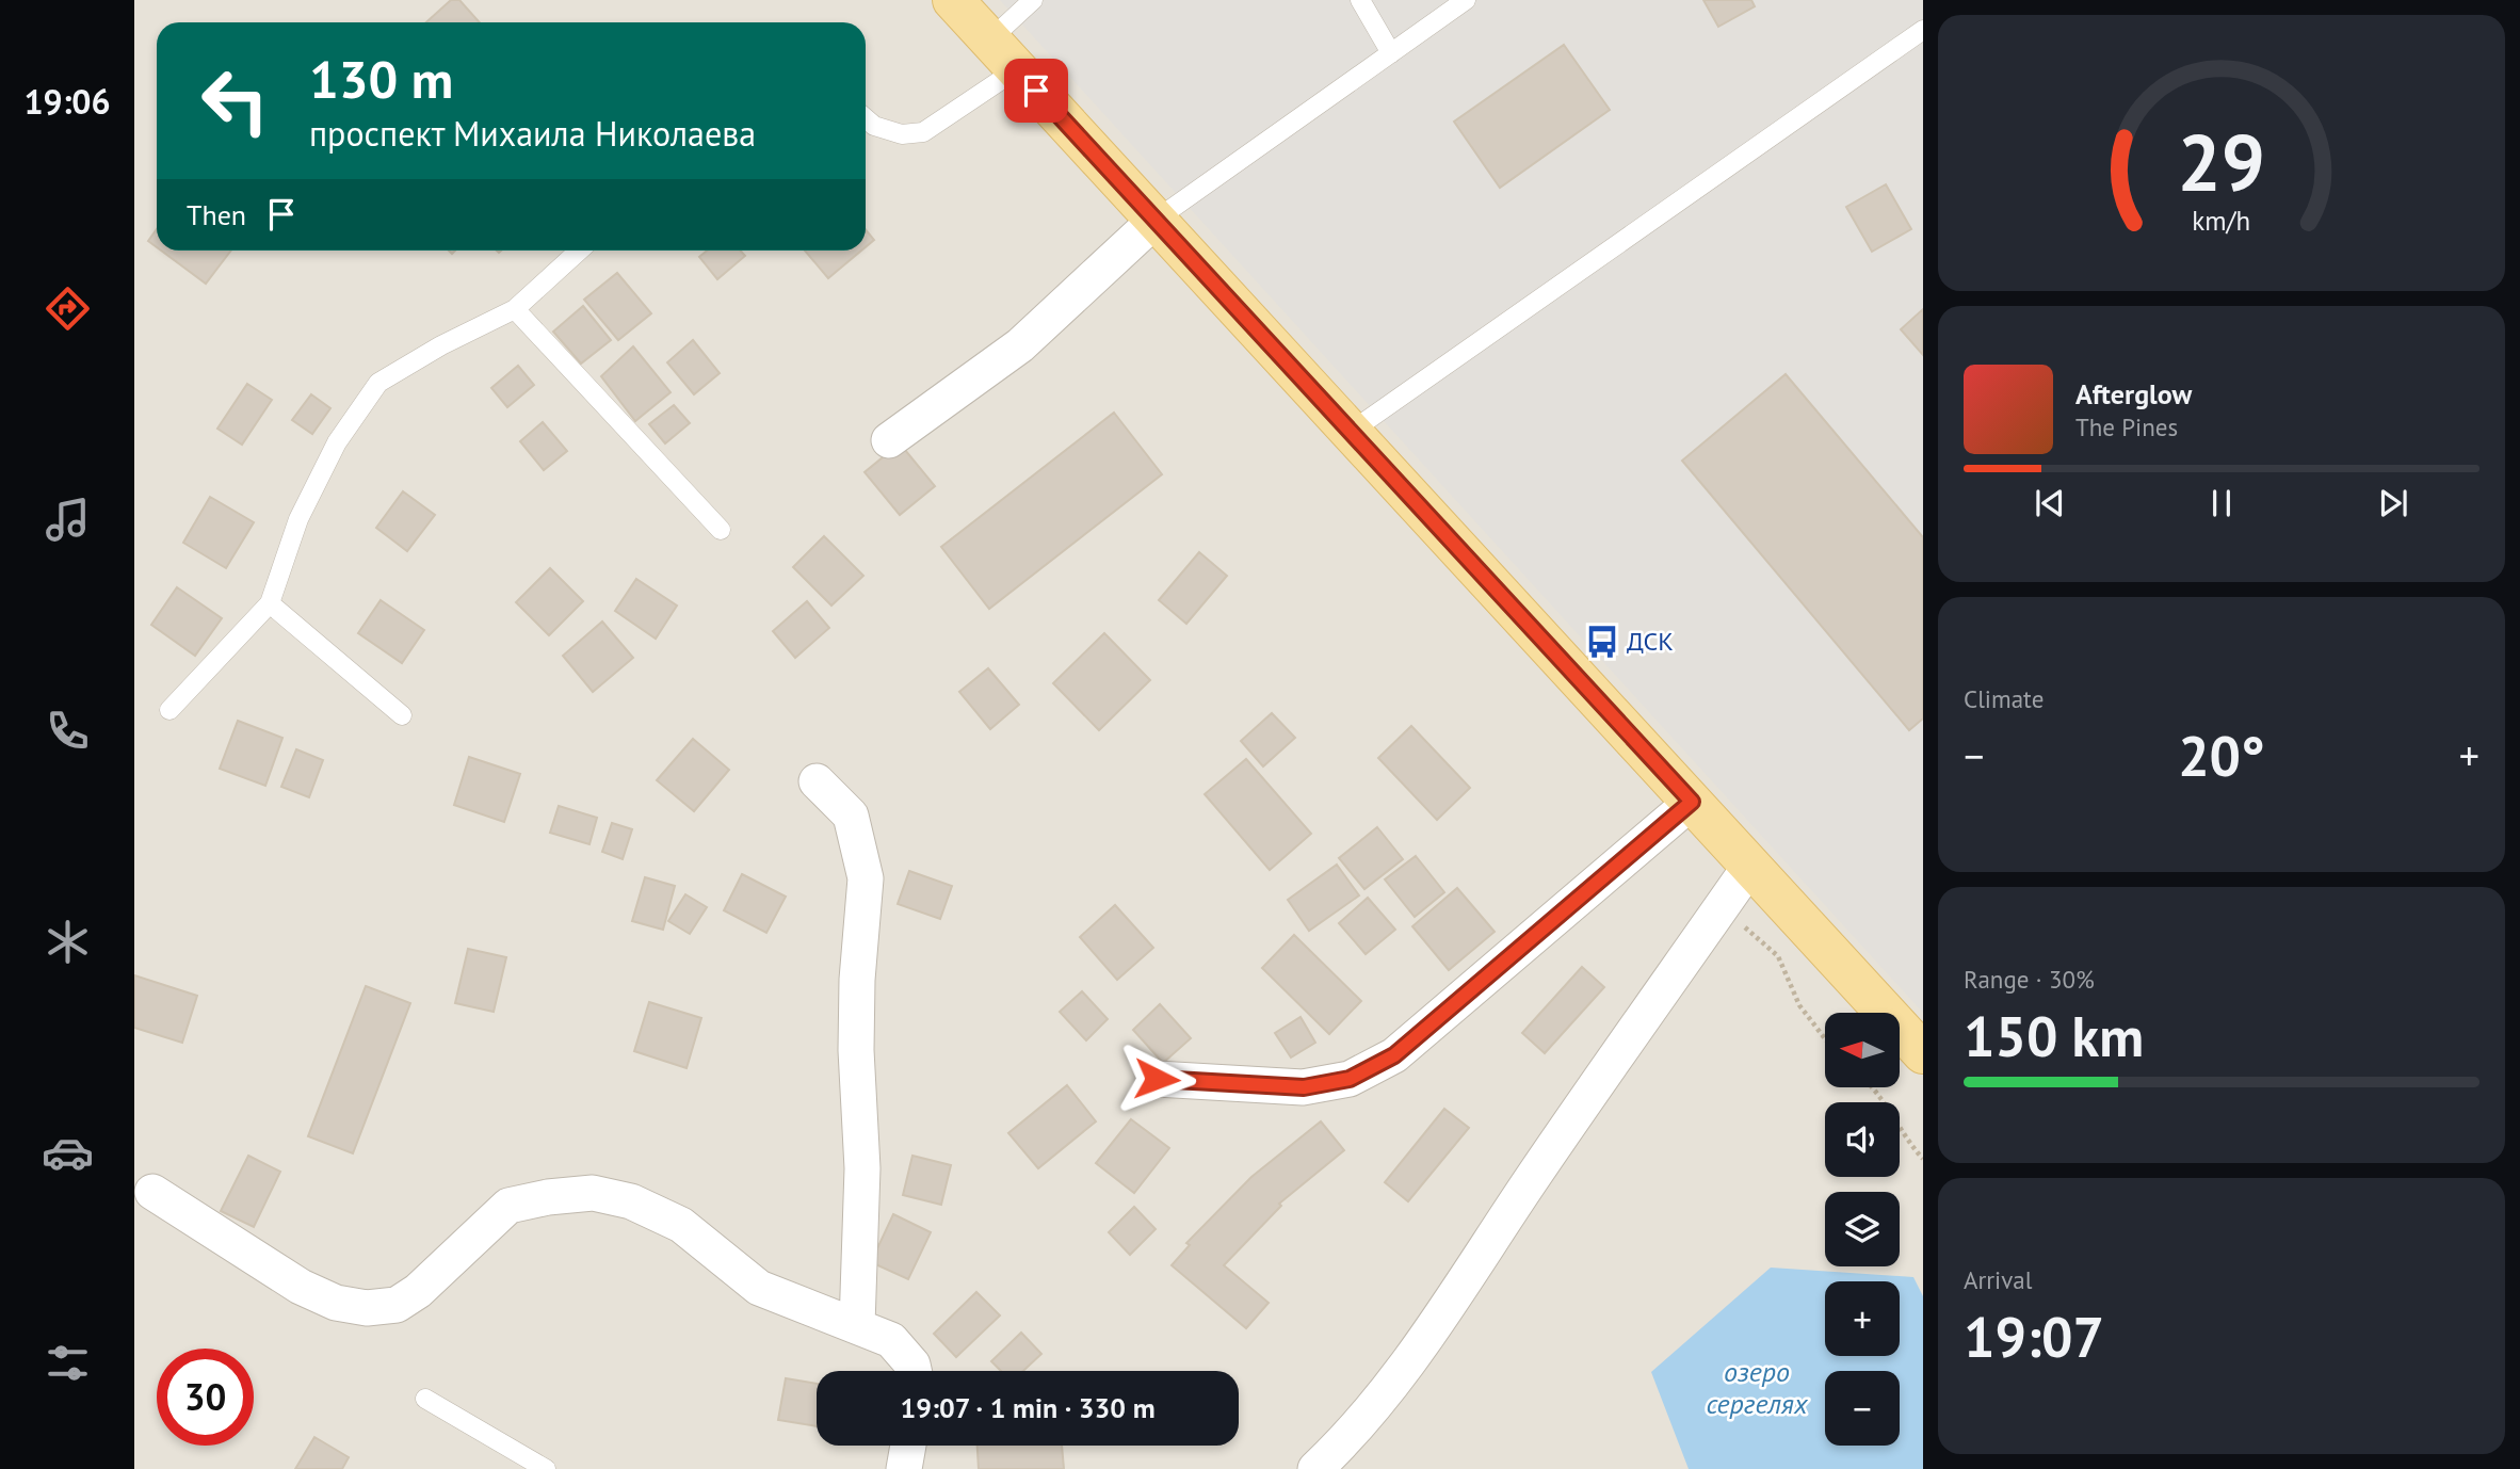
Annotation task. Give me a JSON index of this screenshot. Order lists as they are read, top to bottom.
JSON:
{
  "water": ["озеро сергелях"],
  "places": {
    "bus stop": ["ДСК"]
  },
  "north": "left",
  "page": {
    "tabs": "19:06",
    "turn": ["130 m", "проспект Михаила Николаева"],
    "then": "Then",
    "song": ["Afterglow", "The Pines"],
    "tile": [
      "Climate",
      ["Range · 30%", "150 km"],
      ["Arrival", "19:07"]
    ],
    "heat": ["−", "20°", "+"],
    "map_buttons": ["+", "−"],
    "limit": "30",
    "trip": "19:07 · 1 min · 330 m",
    "gauge": ["29", "km/h"]
  }
}
